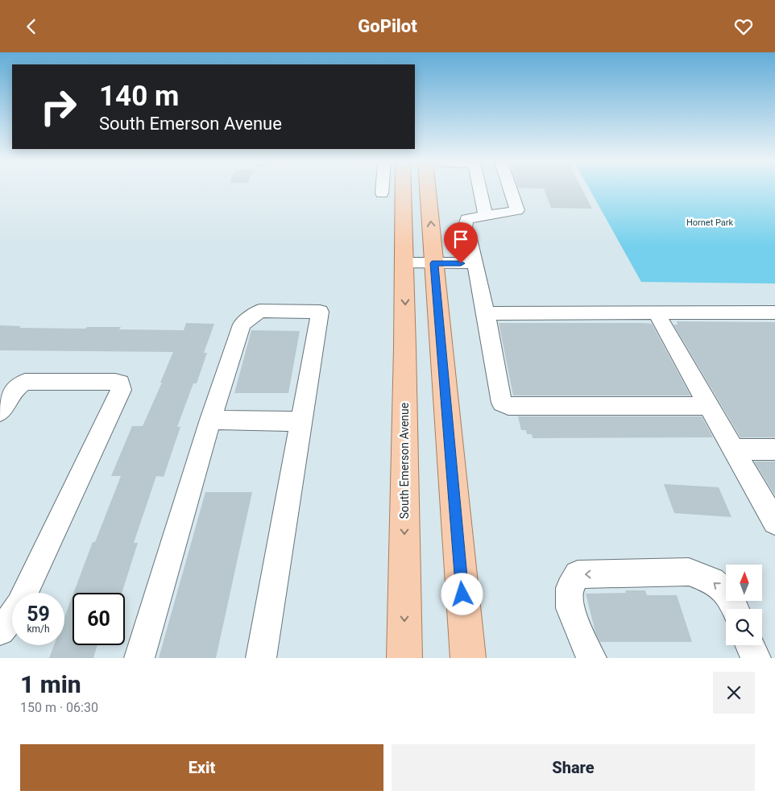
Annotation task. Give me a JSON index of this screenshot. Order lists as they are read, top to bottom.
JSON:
{
  "streets": {
    "main road": ["South Emerson Avenue"]
  },
  "parks": ["Hornet Park"],
  "north": "top",
  "page": {
    "header": "GoPilot",
    "turn": ["140 m", "South Emerson Avenue"],
    "speed": "59 km/h",
    "limit": "60",
    "heading": ["1 min", "150 m · 06:30"],
    "buttons": ["Exit", "Share"]
  }
}
